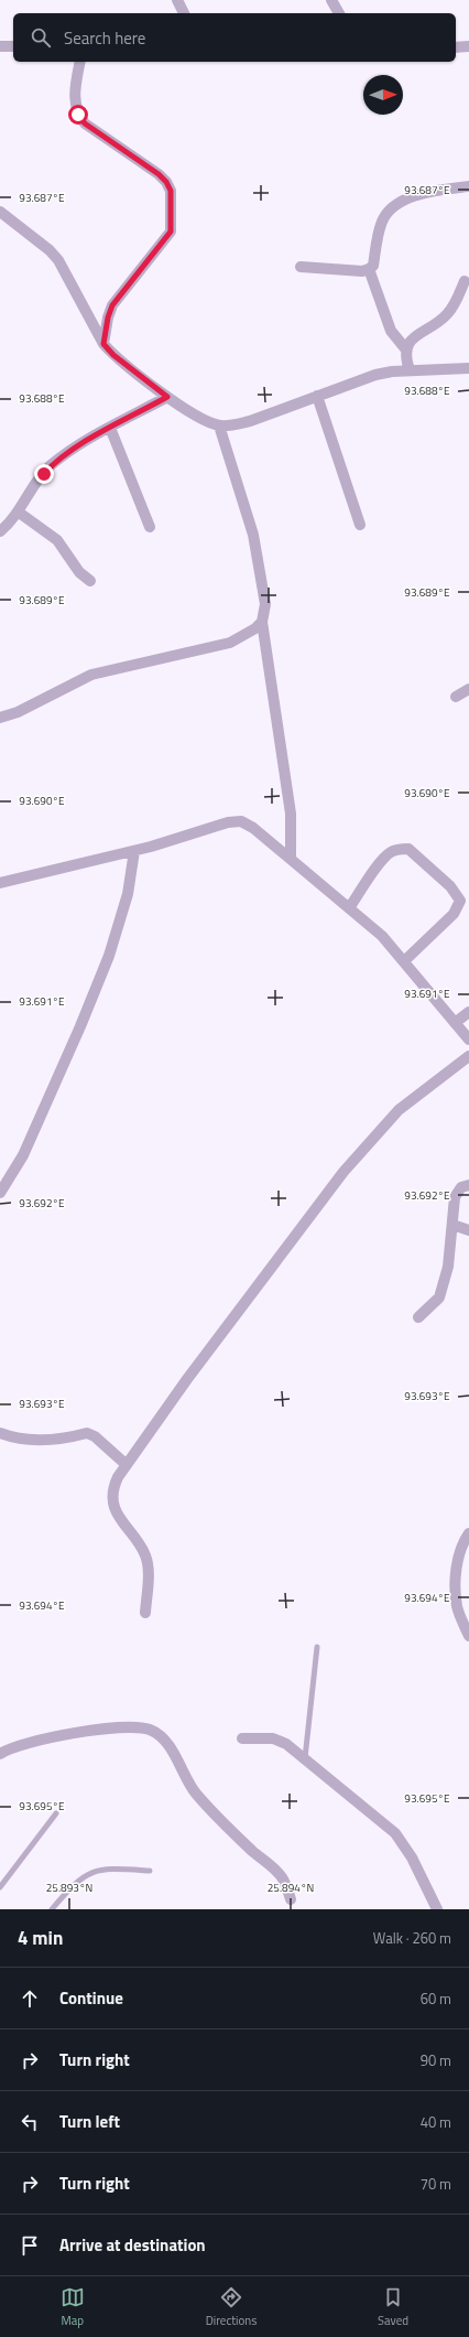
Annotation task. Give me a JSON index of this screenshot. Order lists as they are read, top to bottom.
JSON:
{
  "north": "right",
  "page": {
    "search": "Search here",
    "heading": ["4 min", "Walk · 260 m"],
    "list": [
      ["Continue", "60 m"],
      ["Turn right", "90 m"],
      ["Turn left", "40 m"],
      ["Turn right", "70 m"],
      "Arrive at destination"
    ],
    "nav": ["Map", "Directions", "Saved"]
  },
  "coordinates": [
    "93.687°E",
    "93.688°E",
    "93.689°E",
    "93.690°E",
    "93.691°E",
    "93.692°E",
    "93.693°E",
    "93.694°E",
    "93.695°E",
    "25.893°N",
    "25.894°N"
  ]
}
